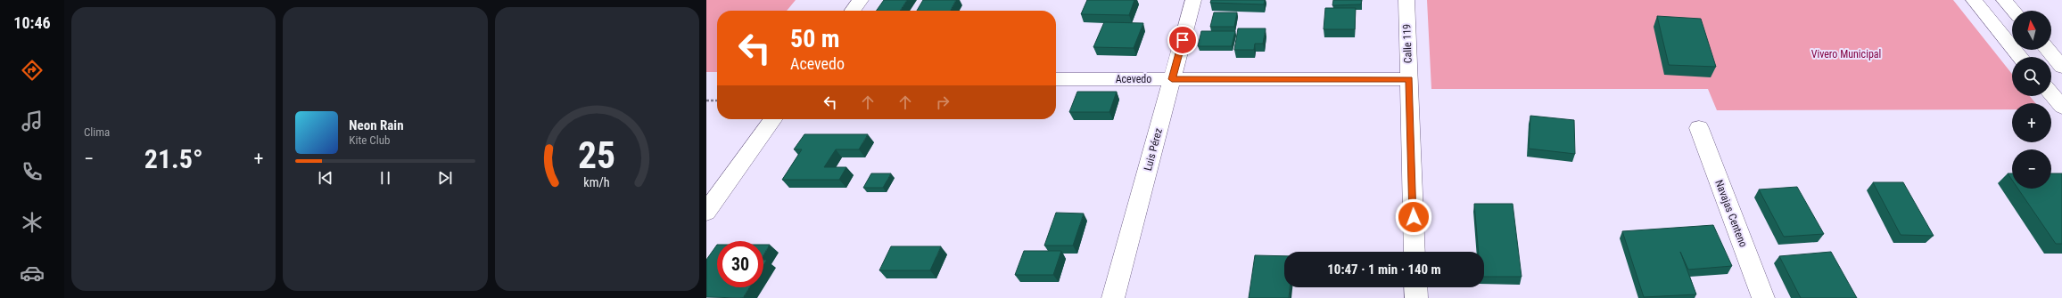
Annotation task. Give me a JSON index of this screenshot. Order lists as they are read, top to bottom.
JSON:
{
  "streets": {
    "street": [
      "Calle 119",
      "Acevedo",
      "Luis Pérez",
      "Navajas Centeno"
    ]
  },
  "crossings": [
    ["Calle 119", "Acevedo"],
    ["Acevedo", "Luis Pérez"]
  ],
  "parks": ["Vivero Municipal"],
  "north": "top",
  "page": {
    "tabs": "10:46",
    "tile": "Clima",
    "map_buttons": ["+", "−"],
    "turn": ["50 m", "Acevedo"],
    "song": ["Neon Rain", "Kite Club"],
    "heat": ["−", "21.5°", "+"],
    "limit": "30",
    "trip": "10:47 · 1 min · 140 m",
    "gauge": ["25", "km/h"]
  }
}
